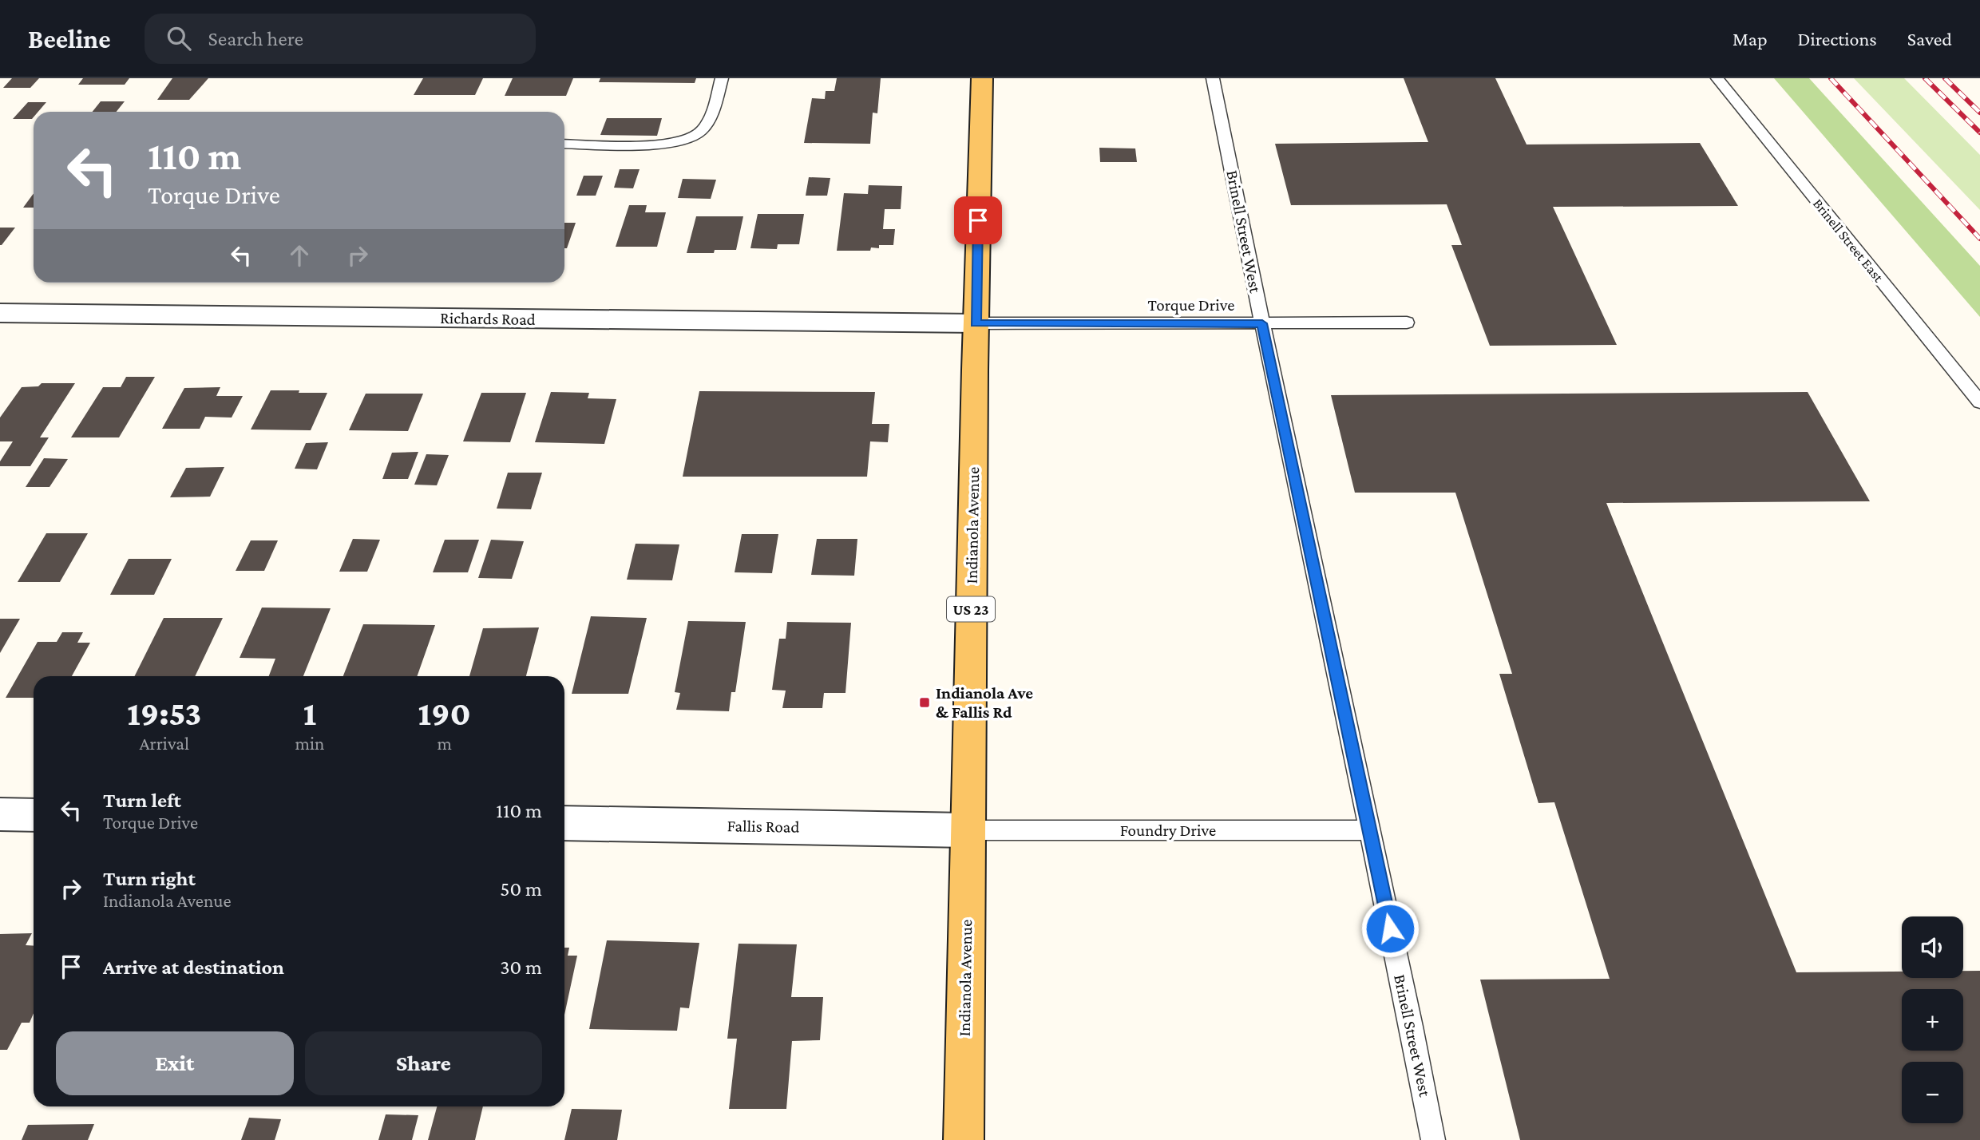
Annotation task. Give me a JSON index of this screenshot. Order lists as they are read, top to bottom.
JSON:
{
  "streets": {
    "main road": ["Indianola Avenue", "US 23"],
    "street": ["Richards Road", "Fallis Road"],
    "lane": [
      "Brinell Street West",
      "Brinell Street East",
      "Torque Drive",
      "Foundry Drive"
    ]
  },
  "crossings": [
    ["Brinell Street West", "Torque Drive"],
    ["Brinell Street West", "Foundry Drive"],
    ["Torque Drive", "Richards Road"],
    ["Torque Drive", "Indianola Avenue"],
    ["Richards Road", "Indianola Avenue"],
    ["Indianola Avenue", "Fallis Road"],
    ["Indianola Avenue", "Foundry Drive"],
    ["Fallis Road", "Foundry Drive"]
  ],
  "places": {
    "transit": ["Indianola Ave & Fallis Rd"]
  },
  "page": {
    "header": "Beeline",
    "search": "Search here",
    "nav": ["Map", "Directions", "Saved"],
    "turn": ["110 m", "Torque Drive"],
    "eta": [
      "19:53",
      "Arrival",
      "1",
      "min",
      "190",
      "m"
    ],
    "list": [
      {
        "name": "Turn left",
        "note": "Torque Drive",
        "value": "110 m"
      },
      {
        "name": "Turn right",
        "note": "Indianola Avenue",
        "value": "50 m"
      },
      {
        "name": "Arrive at destination",
        "value": "30 m"
      }
    ],
    "map_buttons": ["+", "−"],
    "buttons": ["Exit", "Share"]
  }
}
